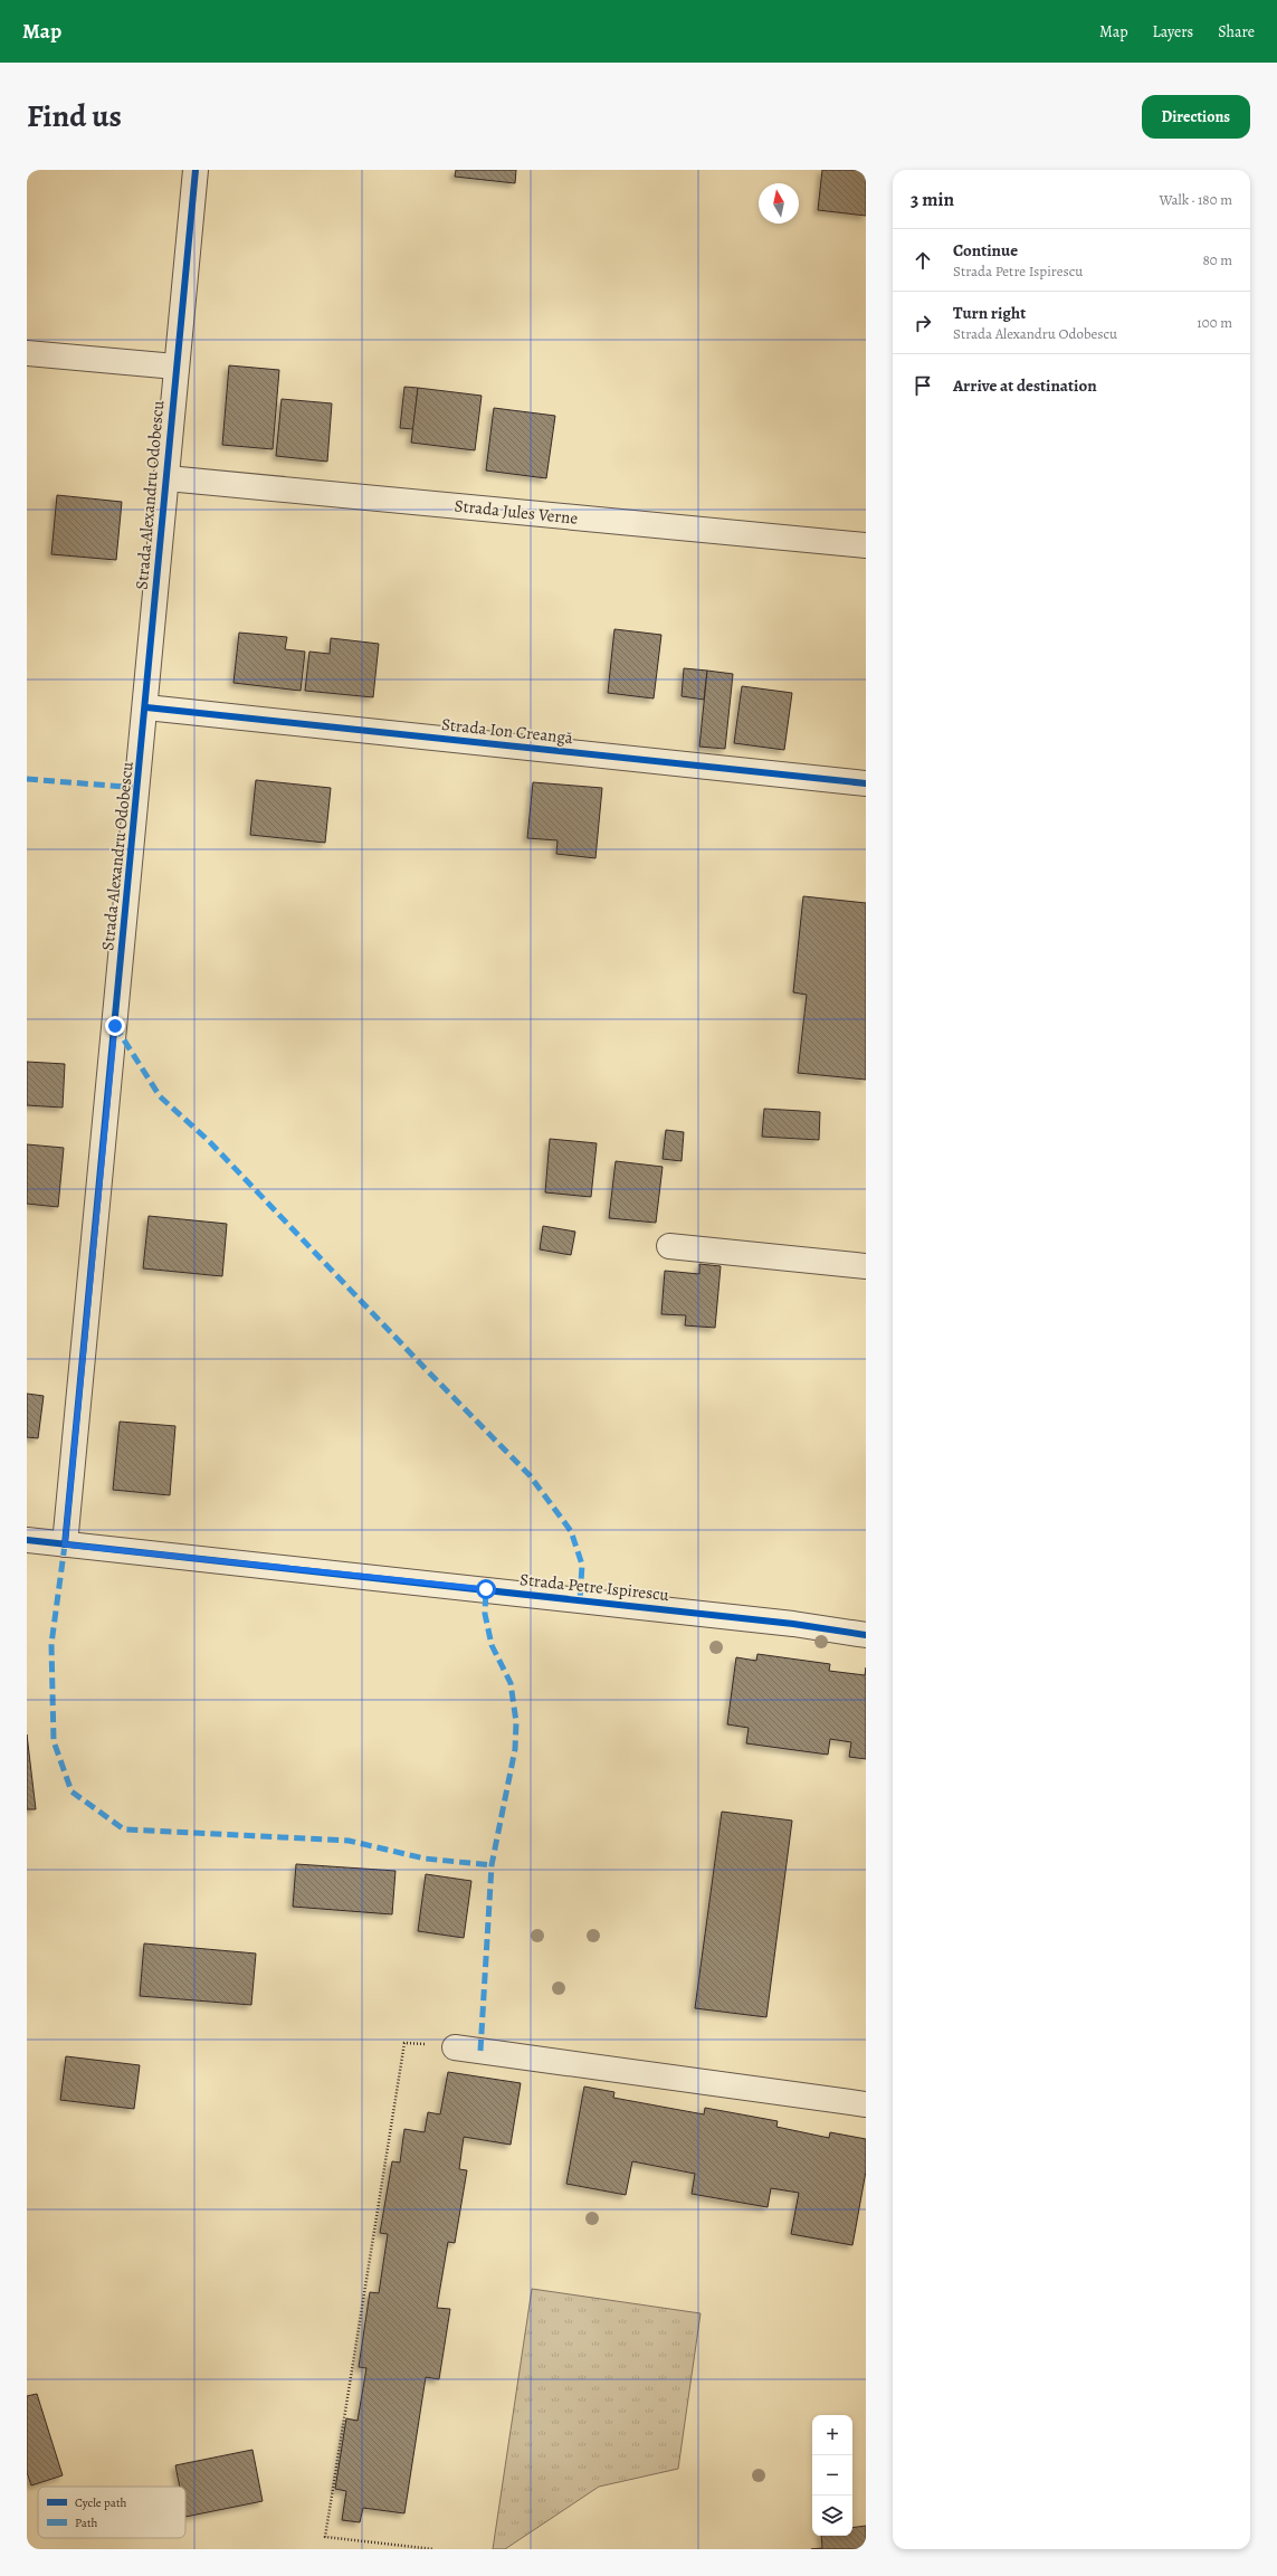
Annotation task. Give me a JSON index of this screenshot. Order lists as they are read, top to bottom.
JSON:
{
  "streets": {
    "street": [
      "Strada Alexandru Odobescu",
      "Strada Jules Verne",
      "Strada Ion Creangă",
      "Strada Petre Ispirescu"
    ]
  },
  "crossings": [
    ["Strada Alexandru Odobescu", "Strada Jules Verne"],
    ["Strada Alexandru Odobescu", "Strada Ion Creangă"],
    ["Strada Alexandru Odobescu", "Strada Petre Ispirescu"]
  ],
  "legend": ["Cycle path", "Path"],
  "north": "top",
  "page": {
    "header": "Map",
    "nav": ["Map", "Layers", "Share"],
    "title": "Find us",
    "buttons": "Directions",
    "heading": ["3 min", "Walk · 180 m"],
    "list": [
      ["Continue", "Strada Petre Ispirescu", "80 m"],
      ["Turn right", "Strada Alexandru Odobescu", "100 m"],
      "Arrive at destination"
    ],
    "map_buttons": ["+", "−"]
  }
}
